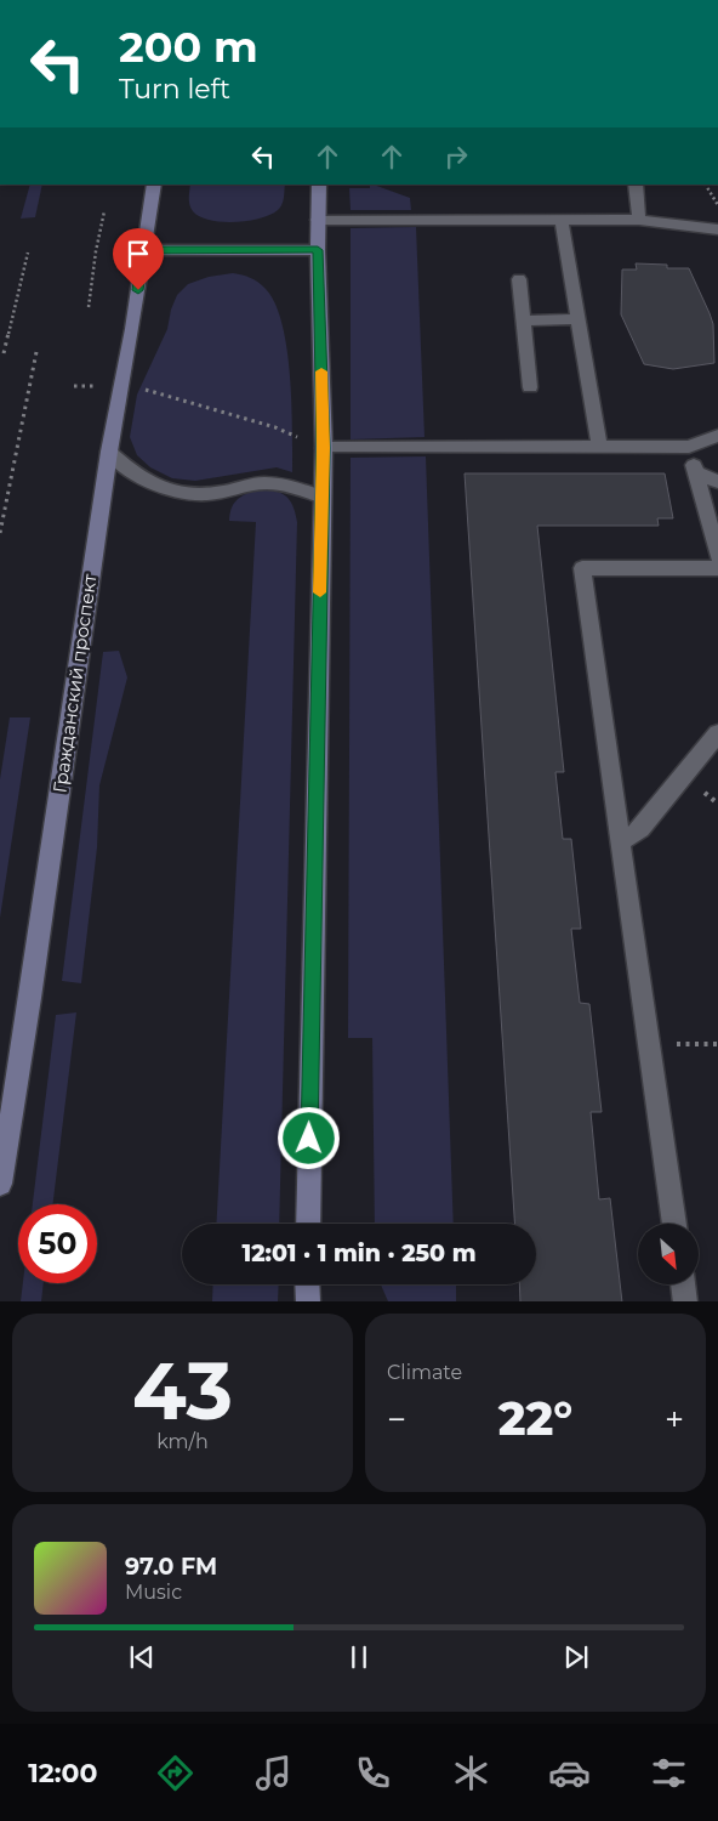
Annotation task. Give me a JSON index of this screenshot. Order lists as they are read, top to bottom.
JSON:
{
  "streets": {
    "main road": ["Гражданский проспект"]
  },
  "north": "bottom right",
  "page": {
    "turn": ["200 m", "Turn left"],
    "limit": "50",
    "trip": "12:01 · 1 min · 250 m",
    "tile": [
      ["43", "km/h"],
      "Climate"
    ],
    "heat": ["−", "22°", "+"],
    "song": ["97.0 FM", "Music"],
    "tabs": "12:00"
  }
}
